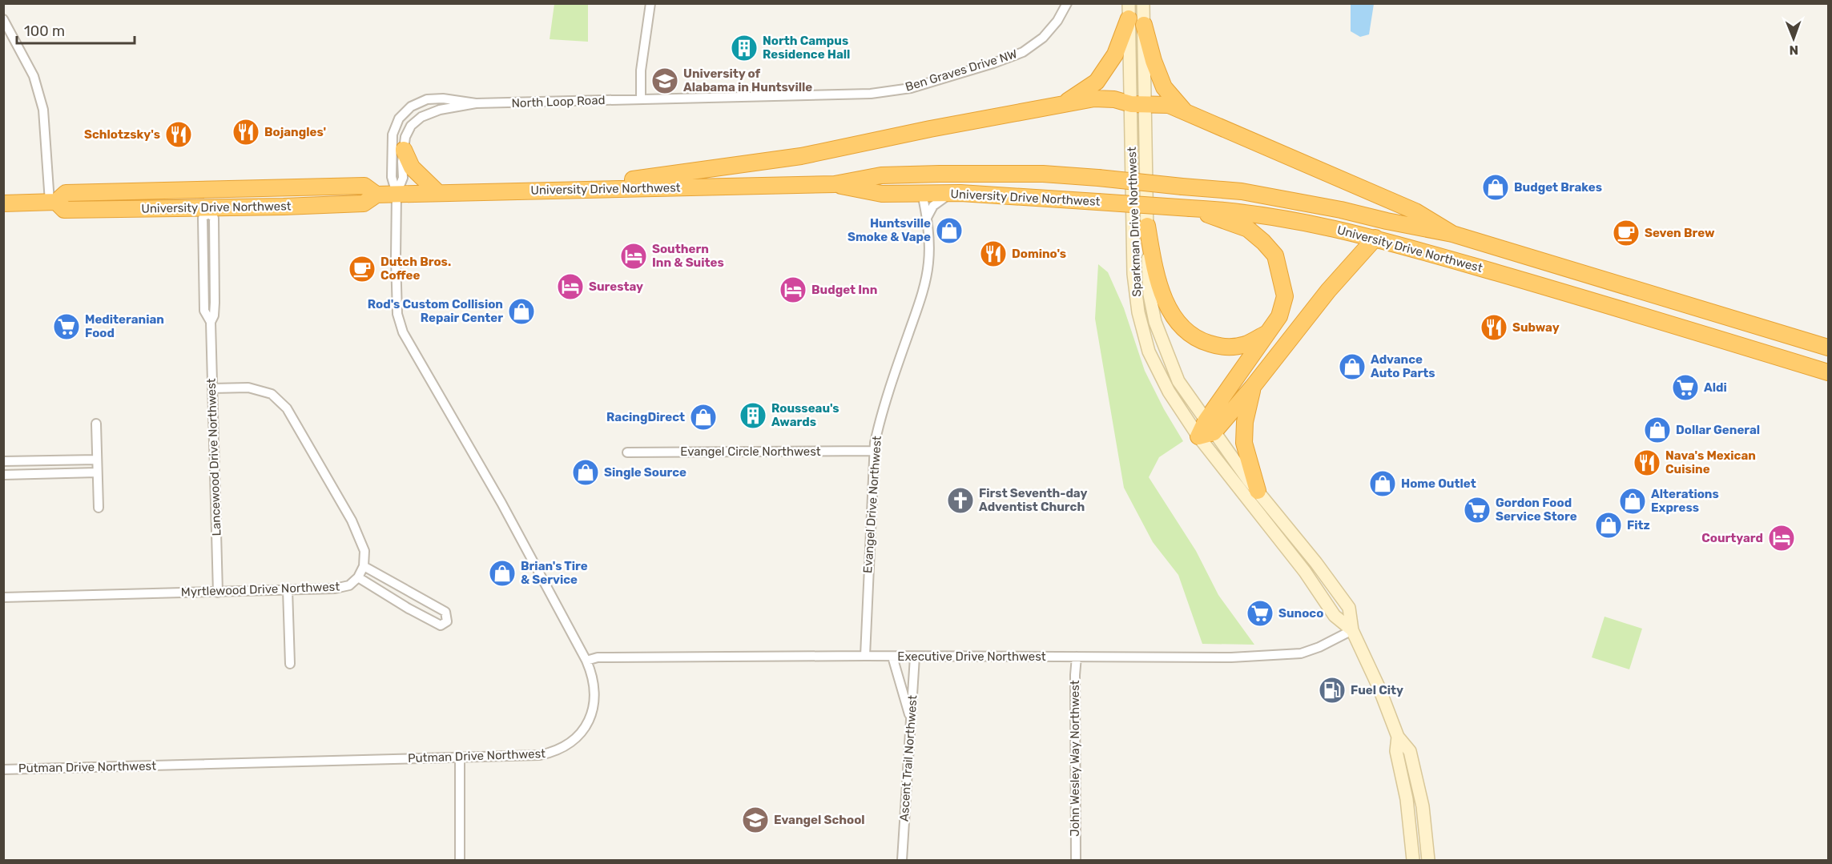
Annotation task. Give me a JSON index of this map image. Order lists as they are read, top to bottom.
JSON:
{
  "streets": {
    "highway": ["University Drive Northwest"],
    "main road": ["Sparkman Drive Northwest"],
    "street": [
      "Ben Graves Drive NW",
      "North Loop Road",
      "Evangel Circle Northwest",
      "Lancewood Drive Northwest",
      "Evangel Drive Northwest",
      "Myrtlewood Drive Northwest",
      "Executive Drive Northwest",
      "Putman Drive Northwest",
      "Ascent Trail Northwest",
      "John Wesley Way Northwest"
    ]
  },
  "crossings": [
    ["Ben Graves Drive NW", "North Loop Road"],
    ["North Loop Road", "University Drive Northwest"],
    ["North Loop Road", "Putman Drive Northwest"],
    ["University Drive Northwest", "Lancewood Drive Northwest"],
    ["University Drive Northwest", "Evangel Drive Northwest"],
    ["University Drive Northwest", "Putman Drive Northwest"],
    ["Sparkman Drive Northwest", "Executive Drive Northwest"],
    ["Evangel Circle Northwest", "Evangel Drive Northwest"],
    ["Lancewood Drive Northwest", "Myrtlewood Drive Northwest"],
    ["Evangel Drive Northwest", "Executive Drive Northwest"],
    ["Executive Drive Northwest", "Putman Drive Northwest"],
    ["Executive Drive Northwest", "Ascent Trail Northwest"],
    ["Executive Drive Northwest", "John Wesley Way Northwest"]
  ],
  "places": {
    "building": ["North Campus Residence Hall", "Rousseau's Awards"],
    "school or university": ["University of Alabama in Huntsville", "Evangel School"],
    "restaurant": [
      "Bojangles'",
      "Schlotzsky's",
      "Domino's",
      "Subway",
      "Nava's Mexican Cuisine"
    ],
    "shop": [
      "Budget Brakes",
      "Huntsville Smoke & Vape",
      "Rod's Custom Collision Repair Center",
      "Advance Auto Parts",
      "RacingDirect",
      "Dollar General",
      "Single Source",
      "Home Outlet",
      "Alterations Express",
      "Fitz",
      "Brian's Tire & Service"
    ],
    "cafe": ["Seven Brew", "Dutch Bros. Coffee"],
    "hotel": [
      "Southern Inn & Suites",
      "Surestay",
      "Budget Inn",
      "Courtyard"
    ],
    "supermarket": [
      "Mediteranian Food",
      "Aldi",
      "Gordon Food Service Store",
      "Sunoco"
    ],
    "church": ["First Seventh-day Adventist Church"],
    "fuel station": ["Fuel City"]
  },
  "scale_bar": "100 m",
  "north": "bottom"
}
